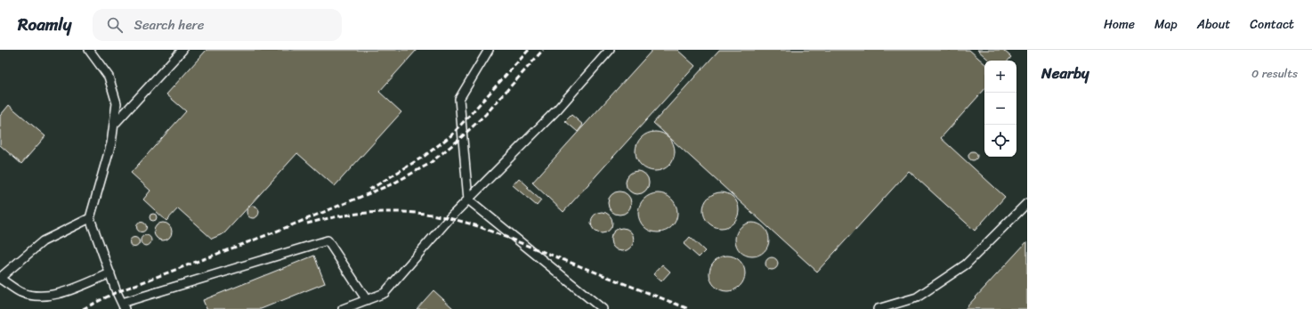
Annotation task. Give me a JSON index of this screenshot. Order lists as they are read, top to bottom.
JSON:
{
  "page": {
    "header": "Roamly",
    "search": "Search here",
    "nav": [
      "Home",
      "Map",
      "About",
      "Contact"
    ],
    "heading": ["Nearby", "0 results"],
    "map_buttons": ["+", "−"]
  }
}
